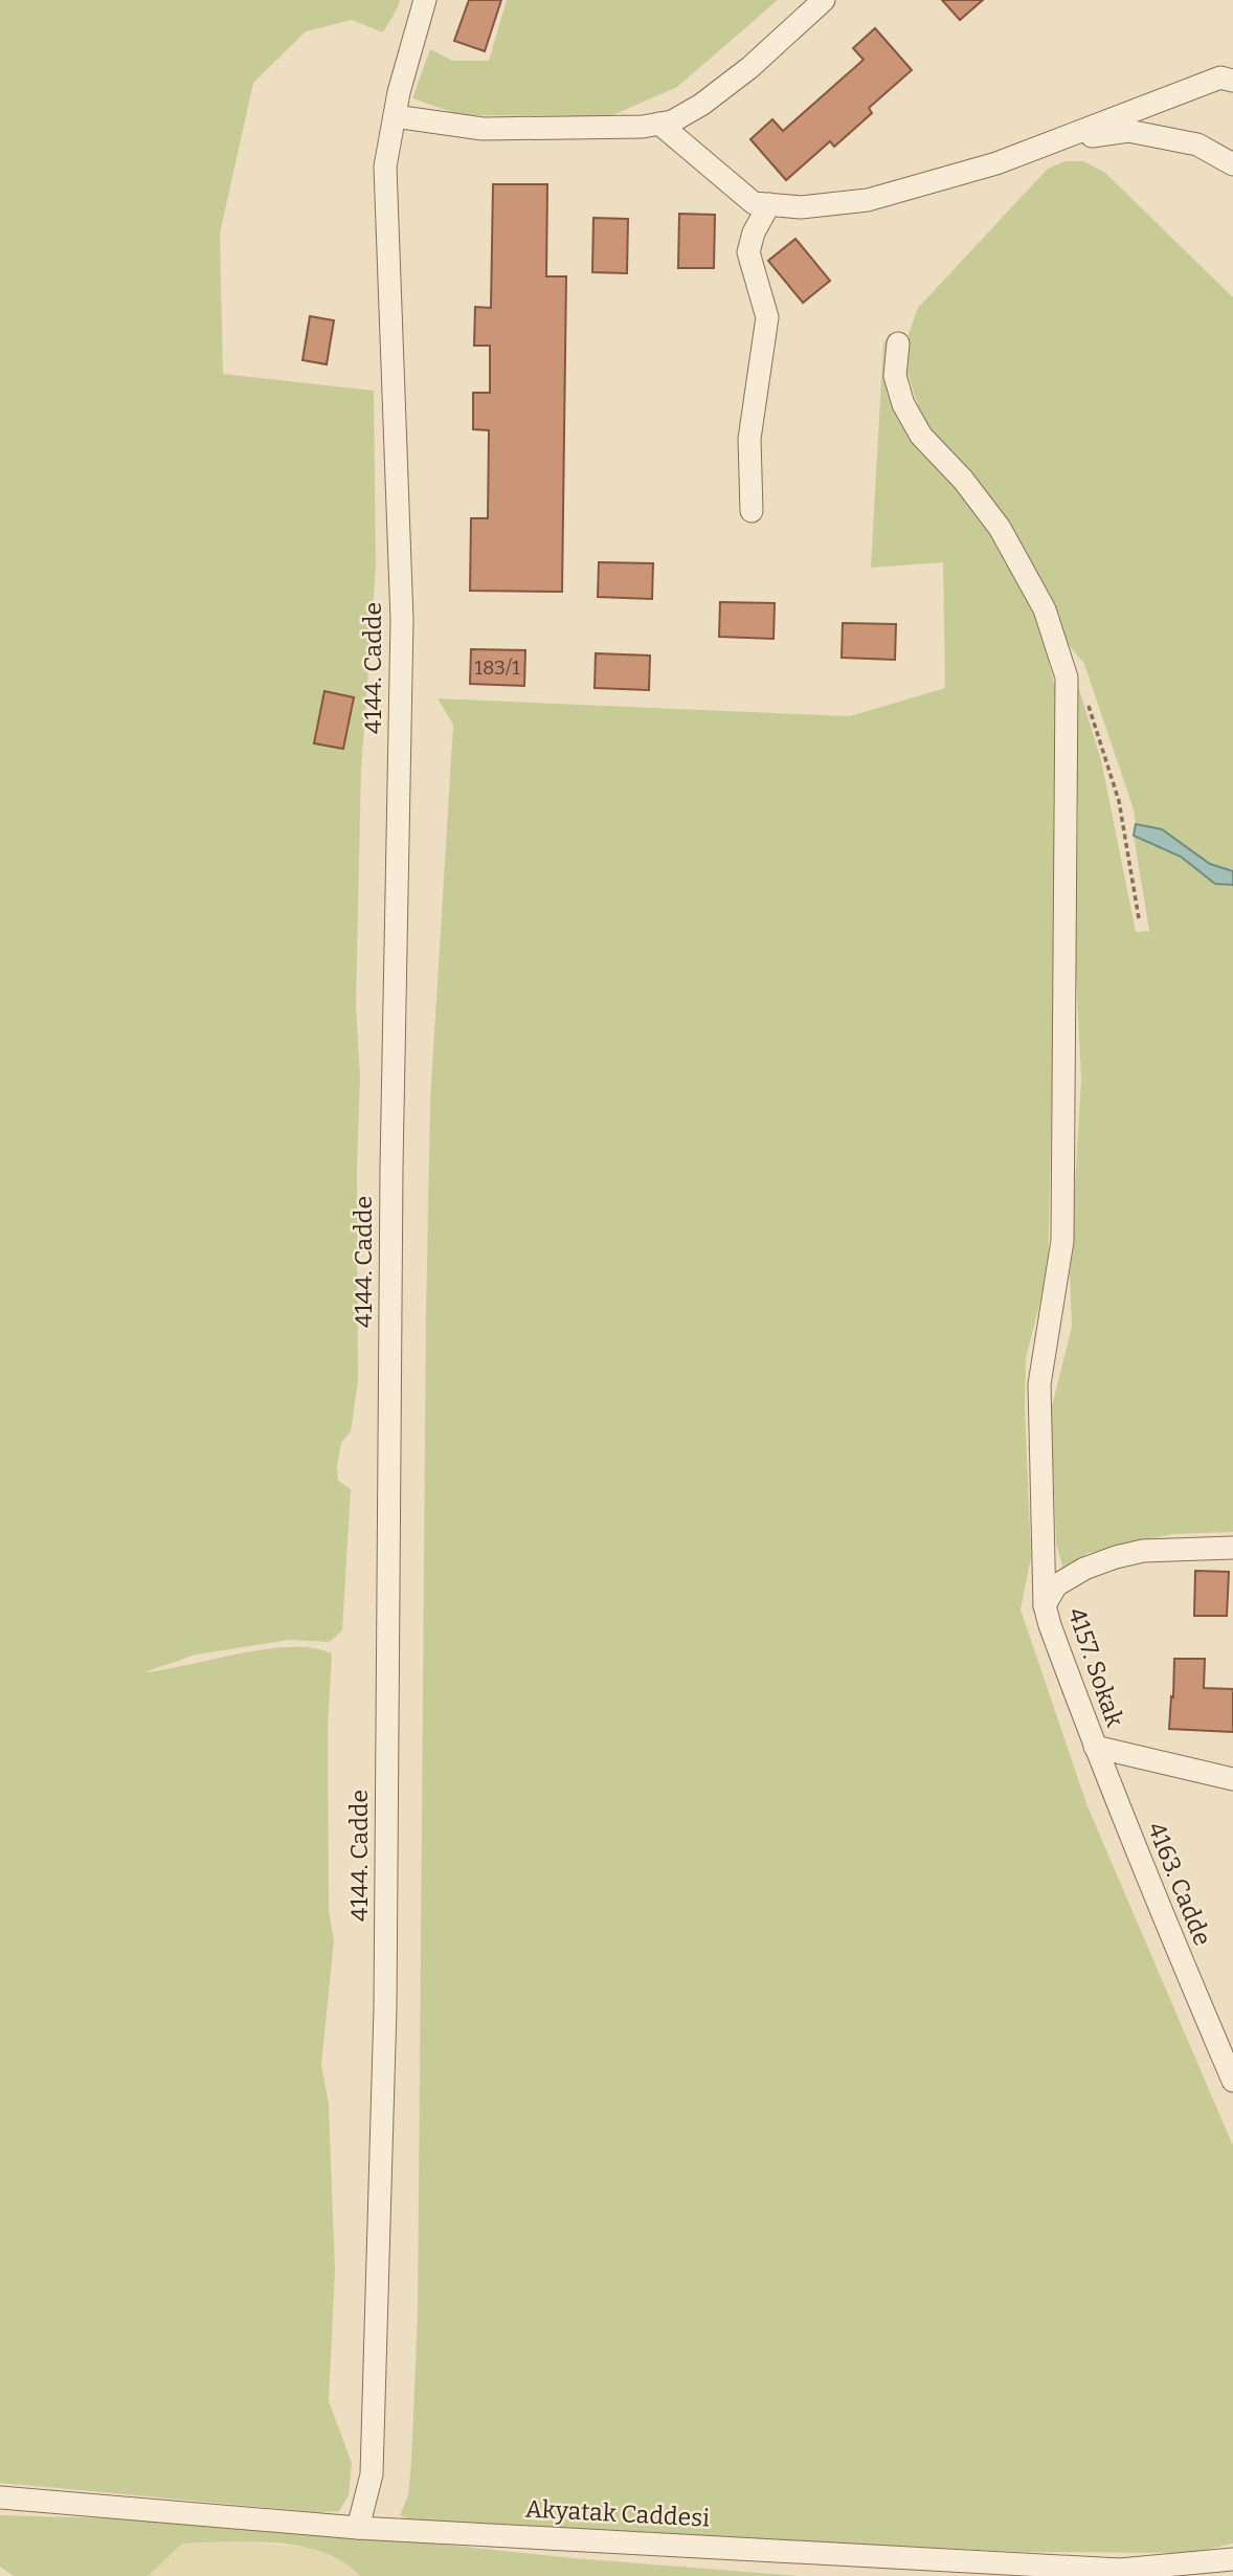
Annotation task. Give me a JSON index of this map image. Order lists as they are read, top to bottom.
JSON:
{
  "streets": {
    "street": [
      "4144. Cadde",
      "4157. Sokak",
      "4163. Cadde",
      "Akyatak Caddesi"
    ]
  },
  "crossings": [
    ["4144. Cadde", "Akyatak Caddesi"],
    ["4157. Sokak", "4163. Cadde"]
  ],
  "house_numbers": ["183/1"]
}
